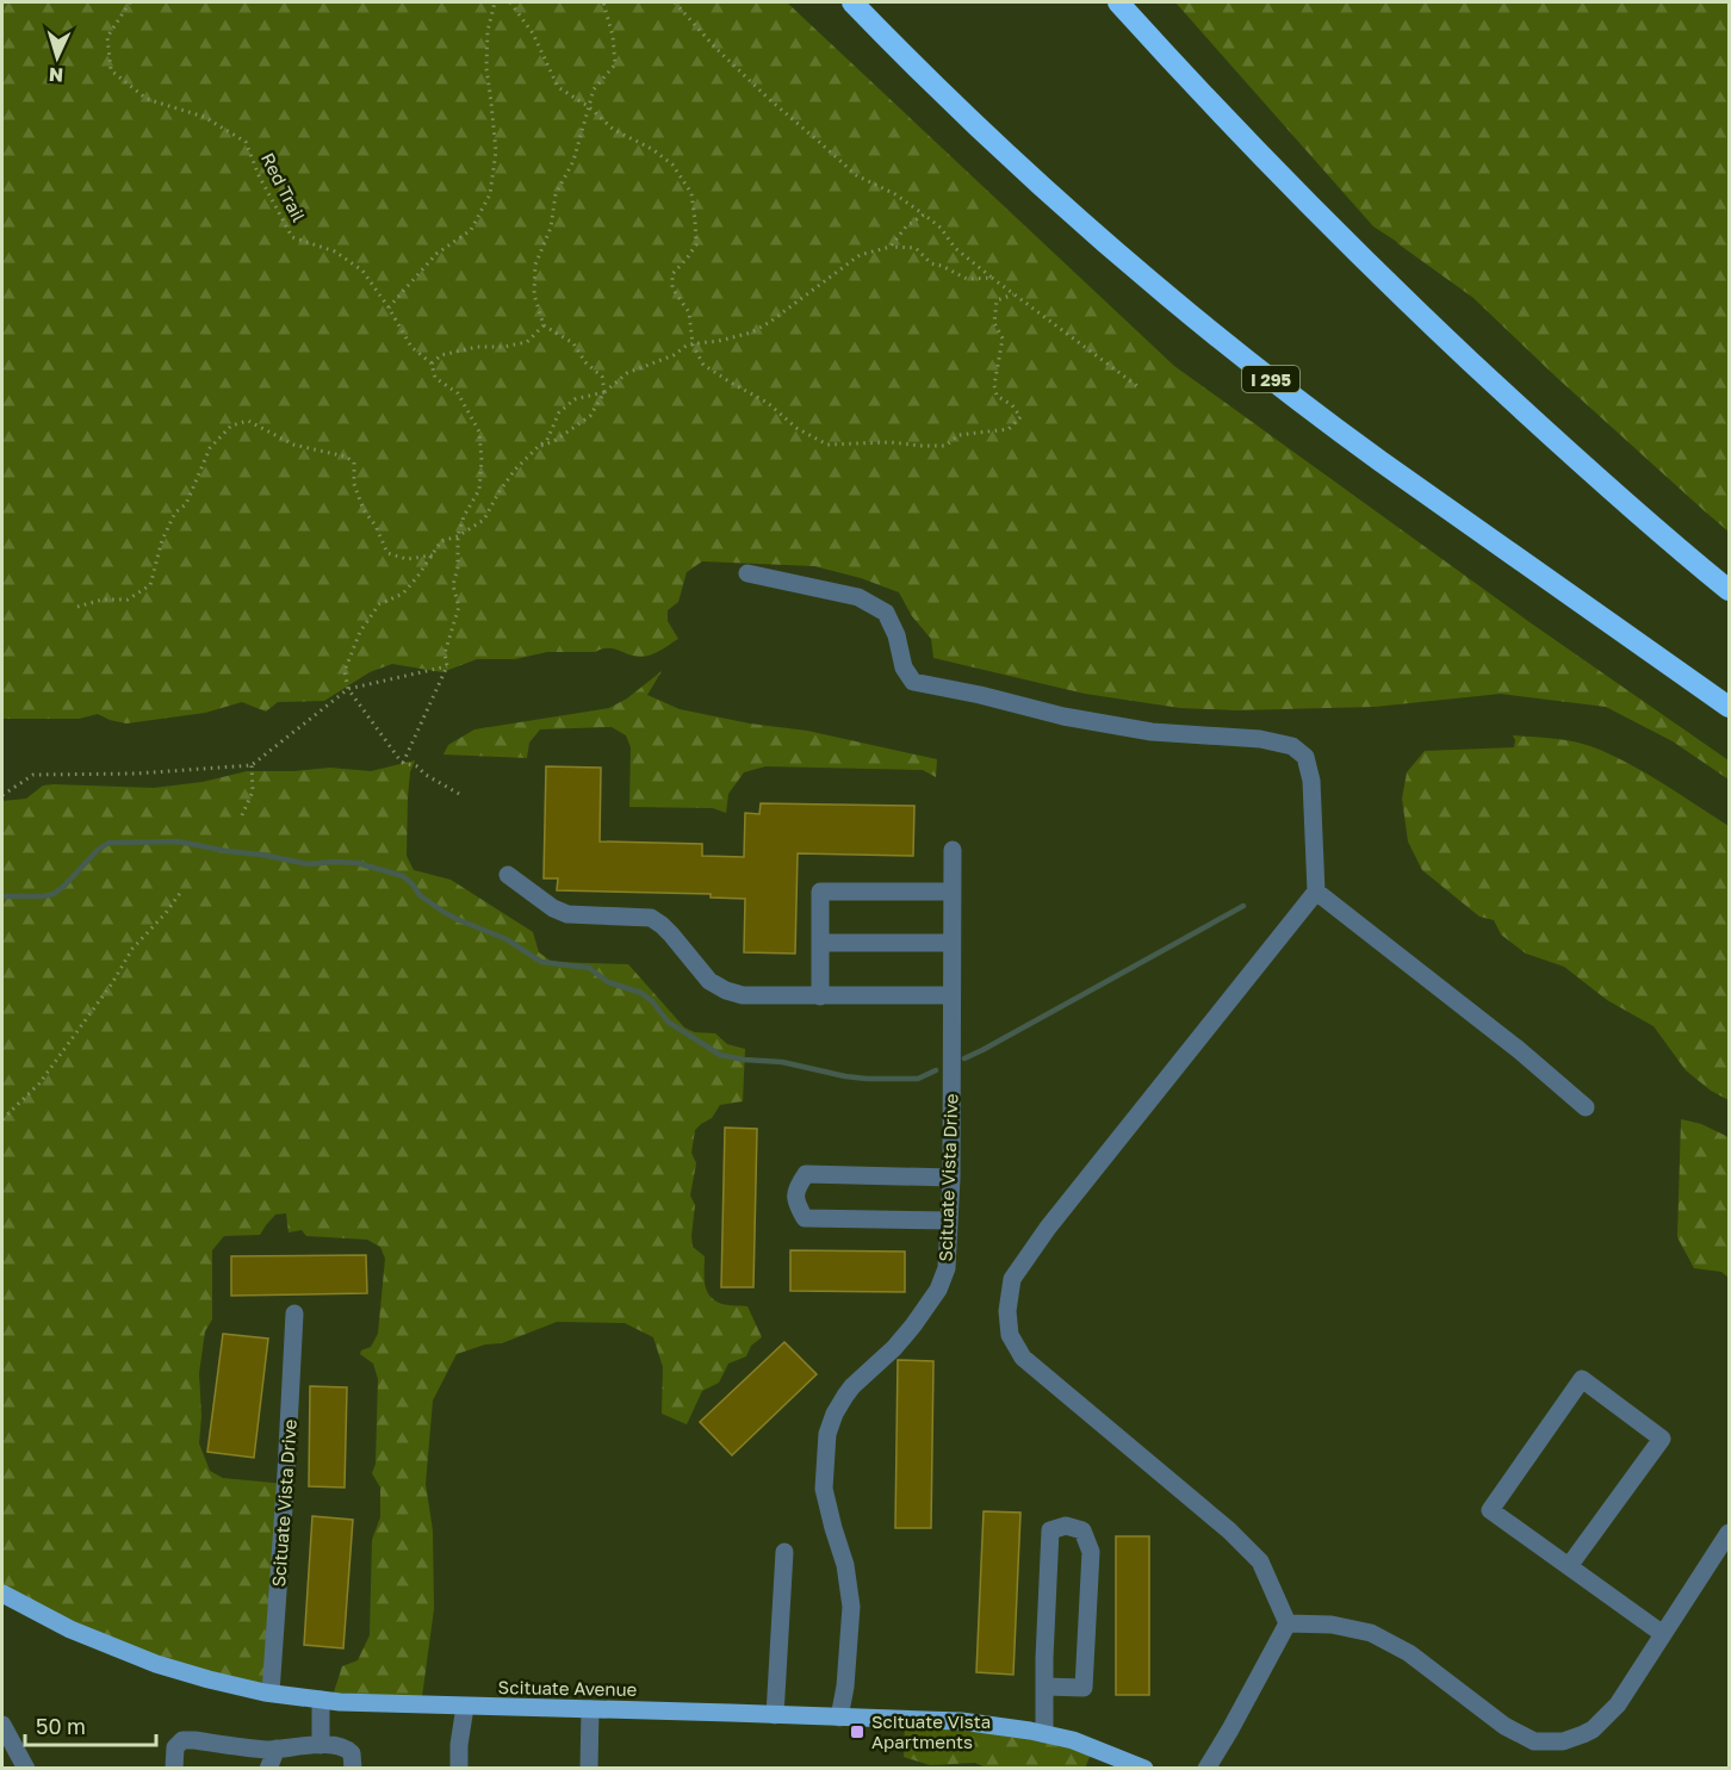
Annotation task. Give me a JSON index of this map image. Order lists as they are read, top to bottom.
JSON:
{
  "streets": {
    "highway": ["I 295"],
    "main road": ["Scituate Avenue"],
    "street": ["Scituate Vista Drive"],
    "path": ["Red Trail"]
  },
  "crossings": [
    ["Scituate Vista Drive", "Scituate Avenue"]
  ],
  "places": {
    "transit": ["Scituate Vista Apartments"]
  },
  "scale_bar": "50 m",
  "north": "bottom"
}
